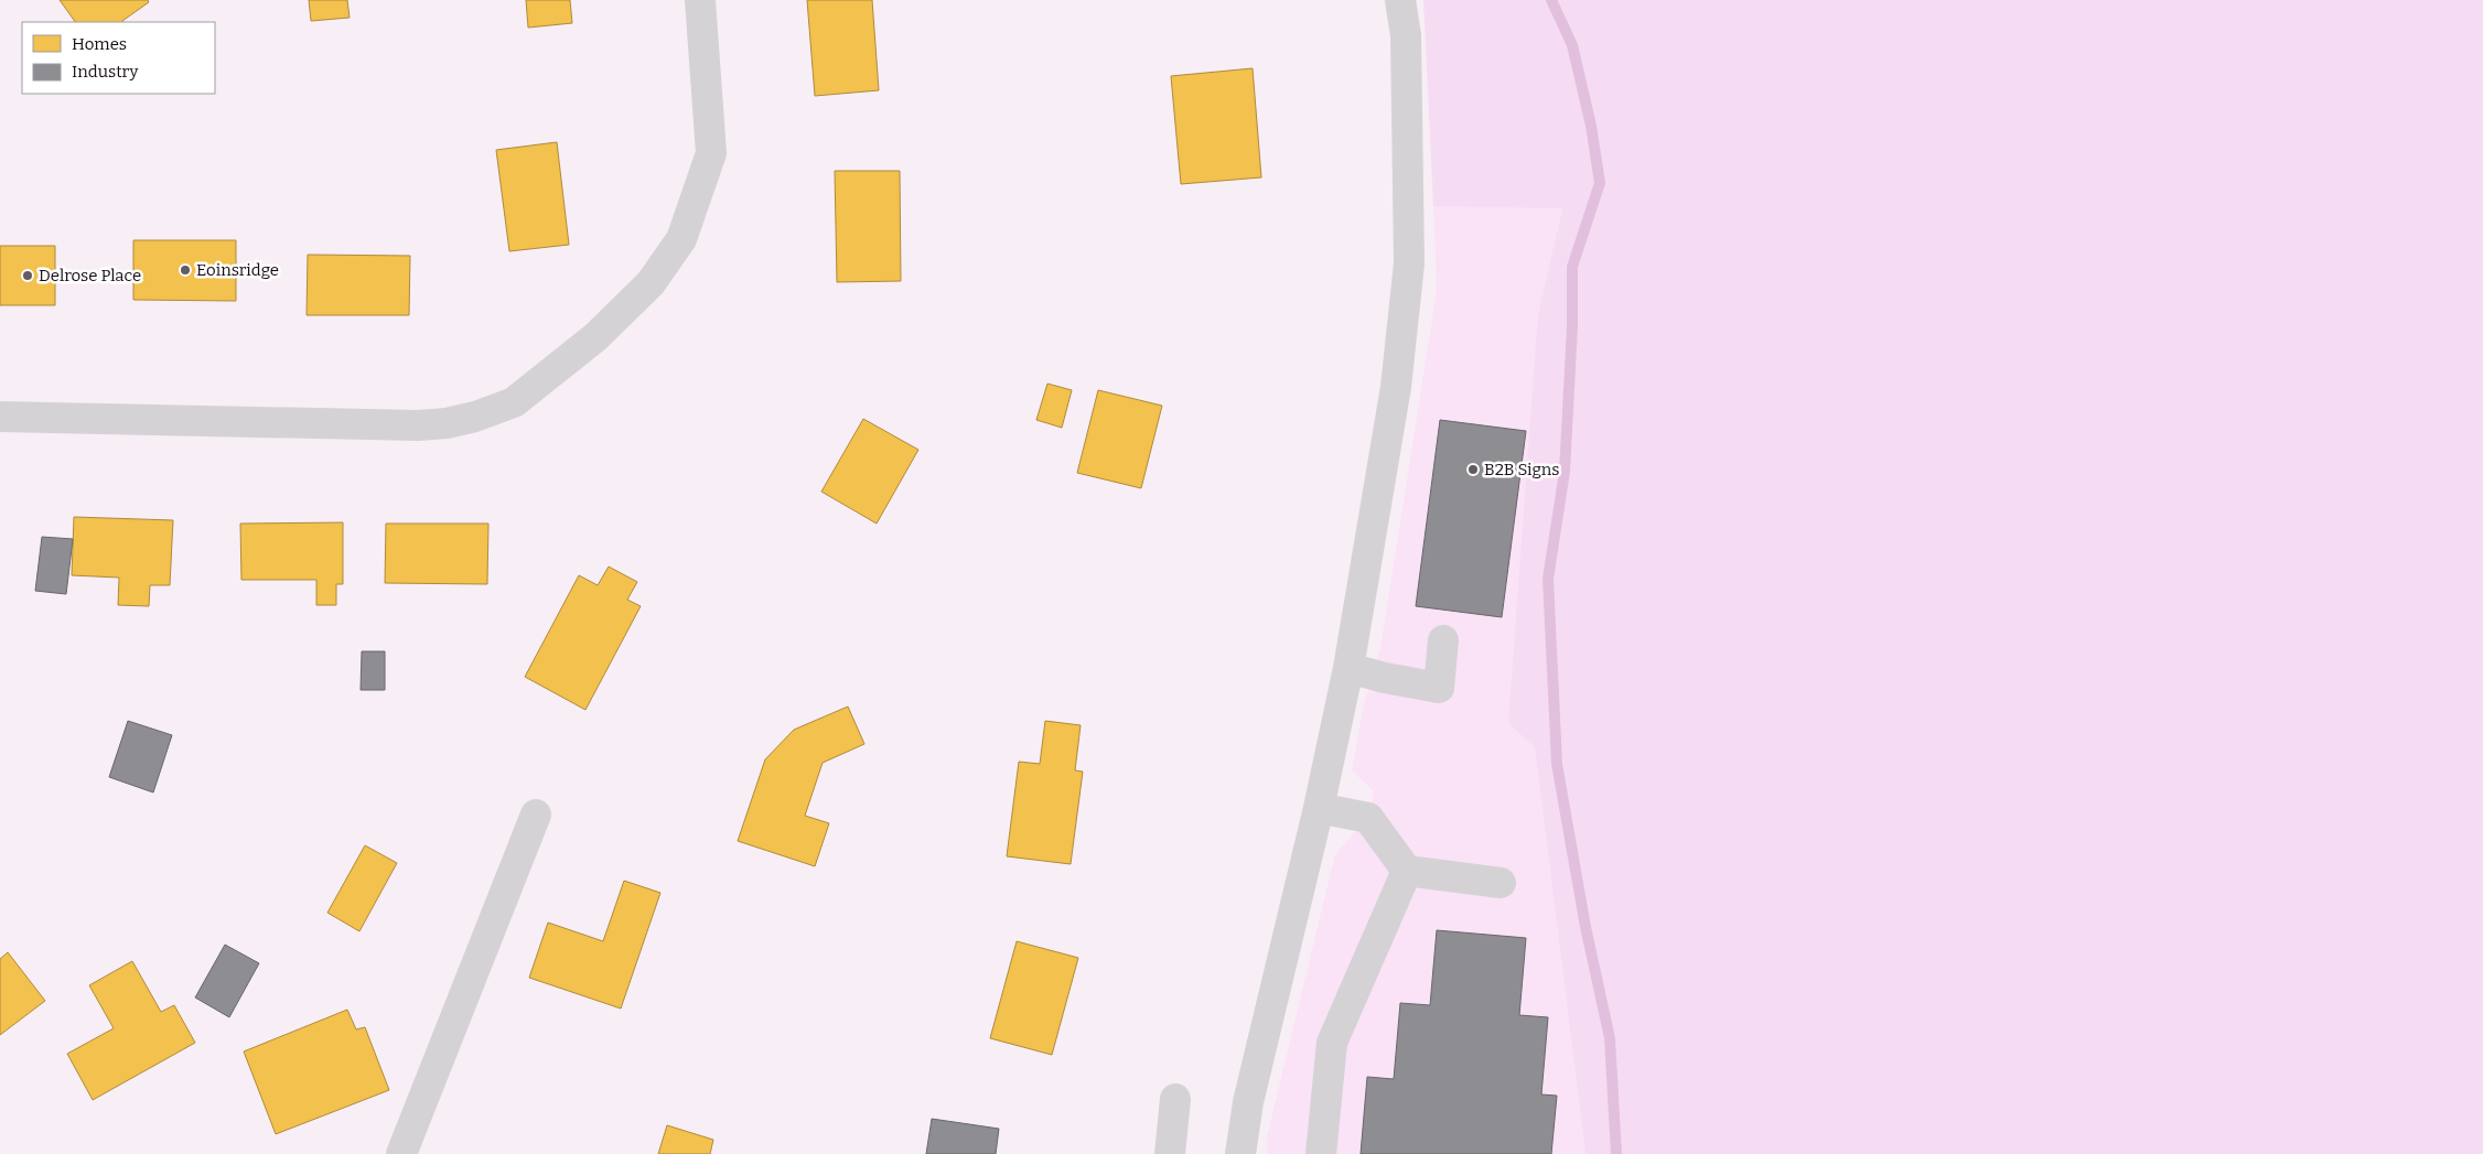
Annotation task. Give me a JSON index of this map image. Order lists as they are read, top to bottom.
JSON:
{
  "places": ["Eoinsridge", "Delrose Place", "B2B Signs"],
  "legend": ["Homes", "Industry"]
}
